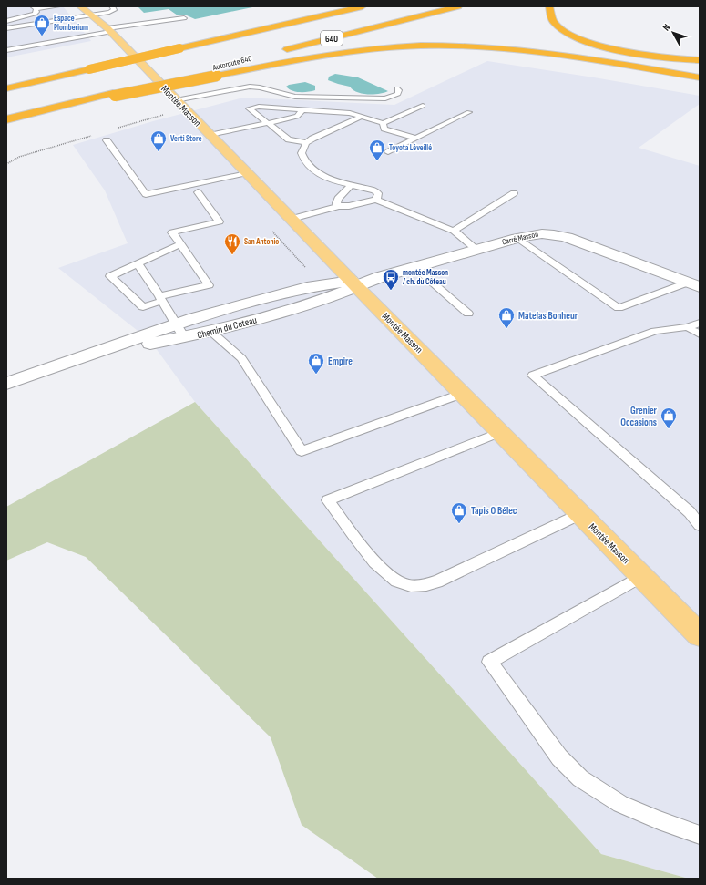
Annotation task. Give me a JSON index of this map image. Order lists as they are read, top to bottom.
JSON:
{
  "streets": {
    "highway": ["640", "Autoroute 640"],
    "main road": ["Montée Masson"],
    "street": ["Carré Masson", "Chemin du Coteau"]
  },
  "crossings": [
    ["Montée Masson", "Carré Masson"],
    ["Montée Masson", "Chemin du Coteau"],
    ["Carré Masson", "Chemin du Coteau"]
  ],
  "places": {
    "shop": [
      "Espace Plomberium",
      "Verti Store",
      "Toyota Léveillé",
      "Matelas Bonheur",
      "Empire",
      "Grenier Occasions",
      "Tapis O Bélec"
    ],
    "restaurant": ["San Antonio"],
    "bus stop": ["montée Masson / ch. du Côteau"]
  },
  "north": "top left"
}
